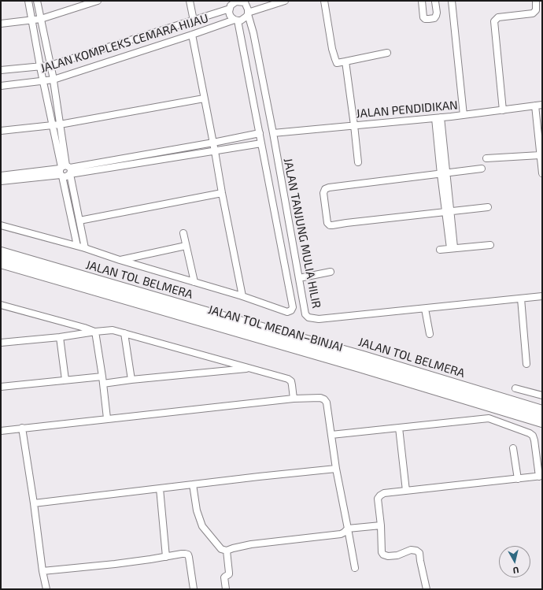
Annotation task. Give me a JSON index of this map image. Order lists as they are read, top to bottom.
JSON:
{
  "streets": {
    "highway": ["JALAN TOL BELMERA", "JALAN TOL MEDAN–BINJAI"],
    "street": ["JALAN KOMPLEKS CEMARA HIJAU", "JALAN PENDIDIKAN", "JALAN TANJUNG MULIA HILIR"]
  },
  "crossings": [
    ["JALAN KOMPLEKS CEMARA HIJAU", "JALAN TANJUNG MULIA HILIR"],
    ["JALAN PENDIDIKAN", "JALAN TANJUNG MULIA HILIR"]
  ],
  "north": "bottom"
}
